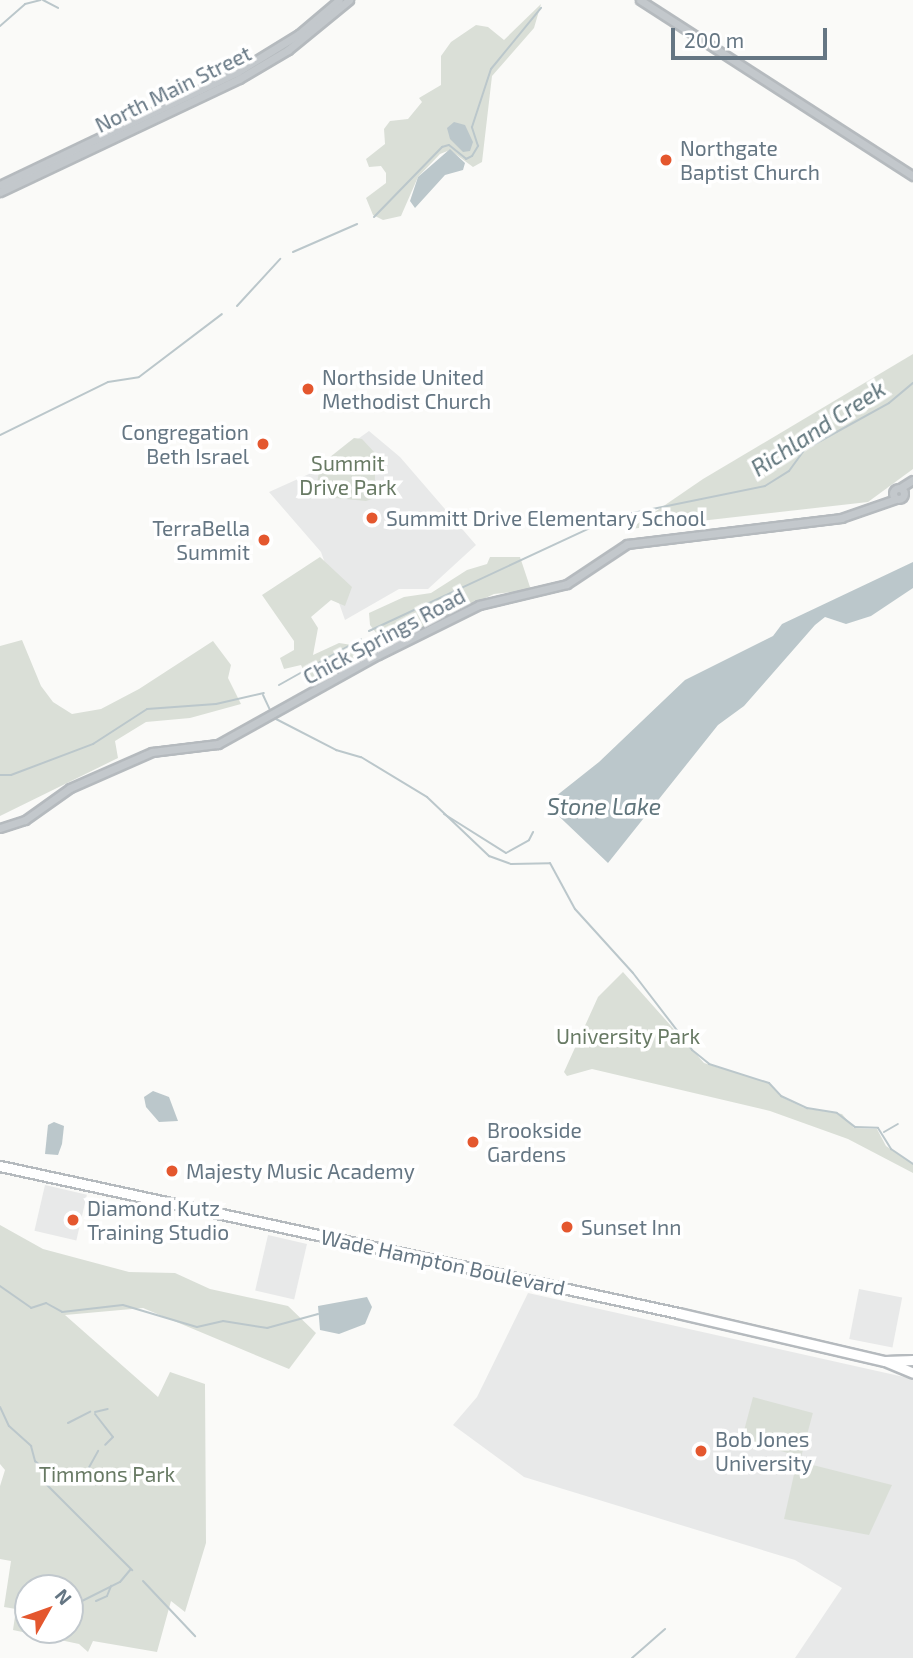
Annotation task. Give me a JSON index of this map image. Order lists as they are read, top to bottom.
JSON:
{
  "streets": {
    "main road": ["Wade Hampton Boulevard"],
    "street": ["North Main Street", "Chick Springs Road"]
  },
  "water": ["Richland Creek", "Stone Lake"],
  "parks": ["Summit Drive Park", "University Park", "Timmons Park"],
  "places": [
    "Northgate Baptist Church",
    "Northside United Methodist Church",
    "Congregation Beth Israel",
    "Summitt Drive Elementary School",
    "TerraBella Summit",
    "Brookside Gardens",
    "Majesty Music Academy",
    "Diamond Kutz Training Studio",
    "Sunset Inn",
    "Bob Jones University"
  ],
  "scale_bar": "200 m",
  "north": "top right"
}
